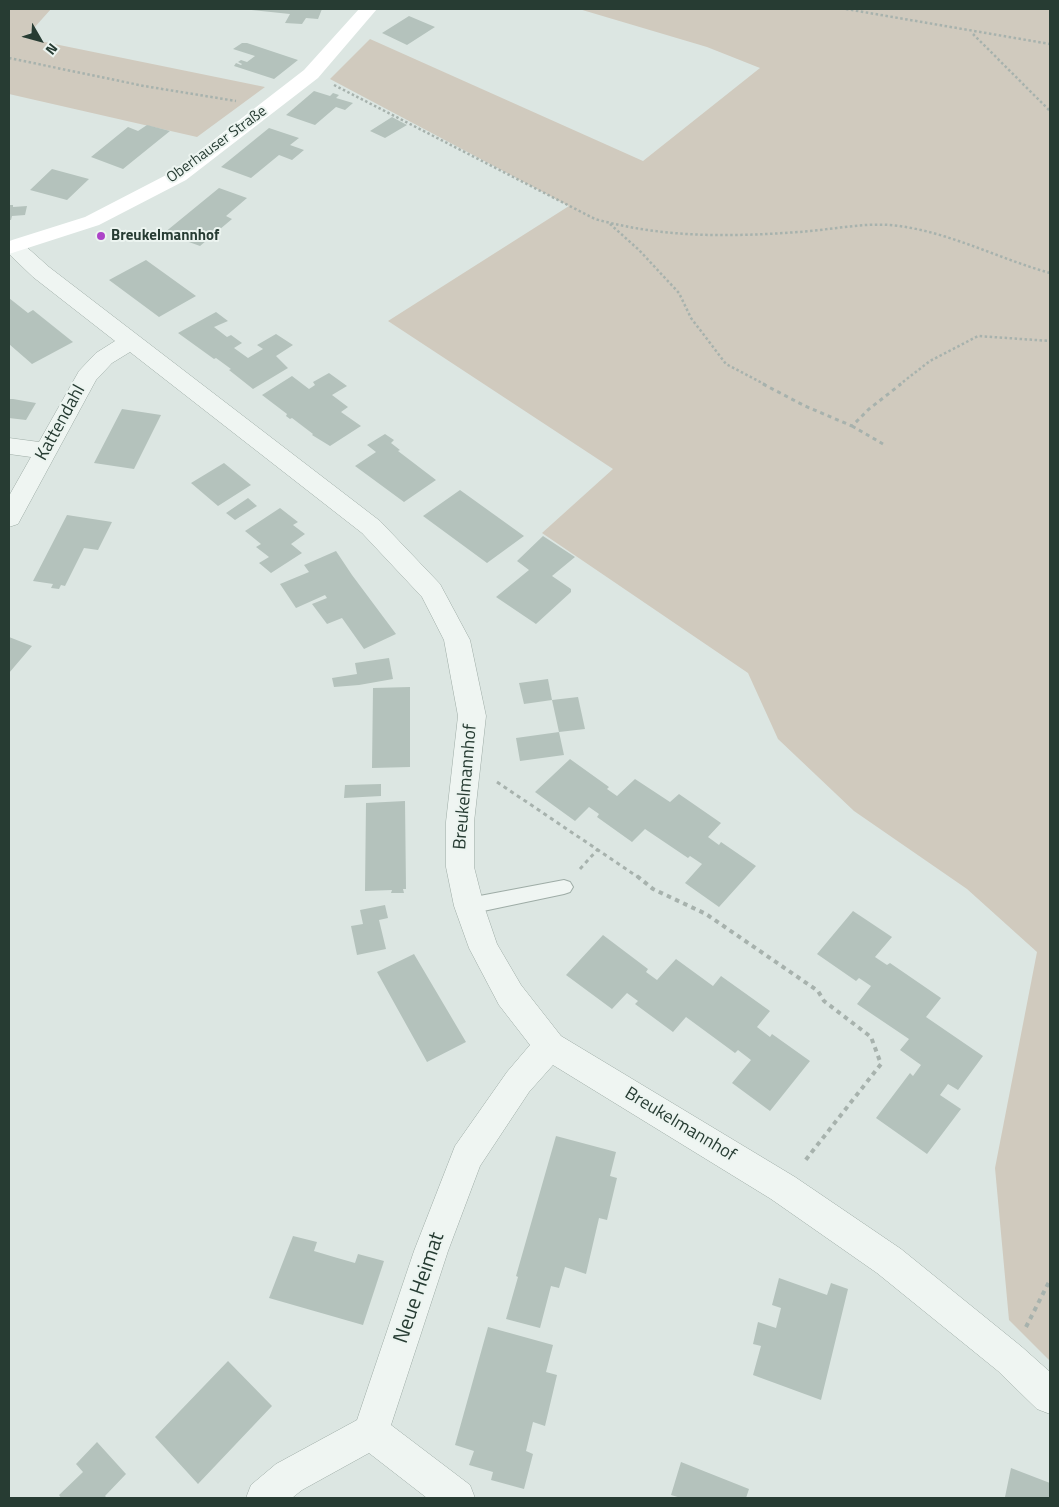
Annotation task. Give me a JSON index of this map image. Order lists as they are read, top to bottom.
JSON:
{
  "streets": {
    "street": [
      "Oberhauser Straße",
      "Kattendahl",
      "Breukelmannhof",
      "Neue Heimat"
    ]
  },
  "crossings": [
    ["Oberhauser Straße", "Breukelmannhof"],
    ["Kattendahl", "Breukelmannhof"],
    ["Breukelmannhof", "Neue Heimat"]
  ],
  "places": ["Breukelmannhof"],
  "north": "bottom right"
}
